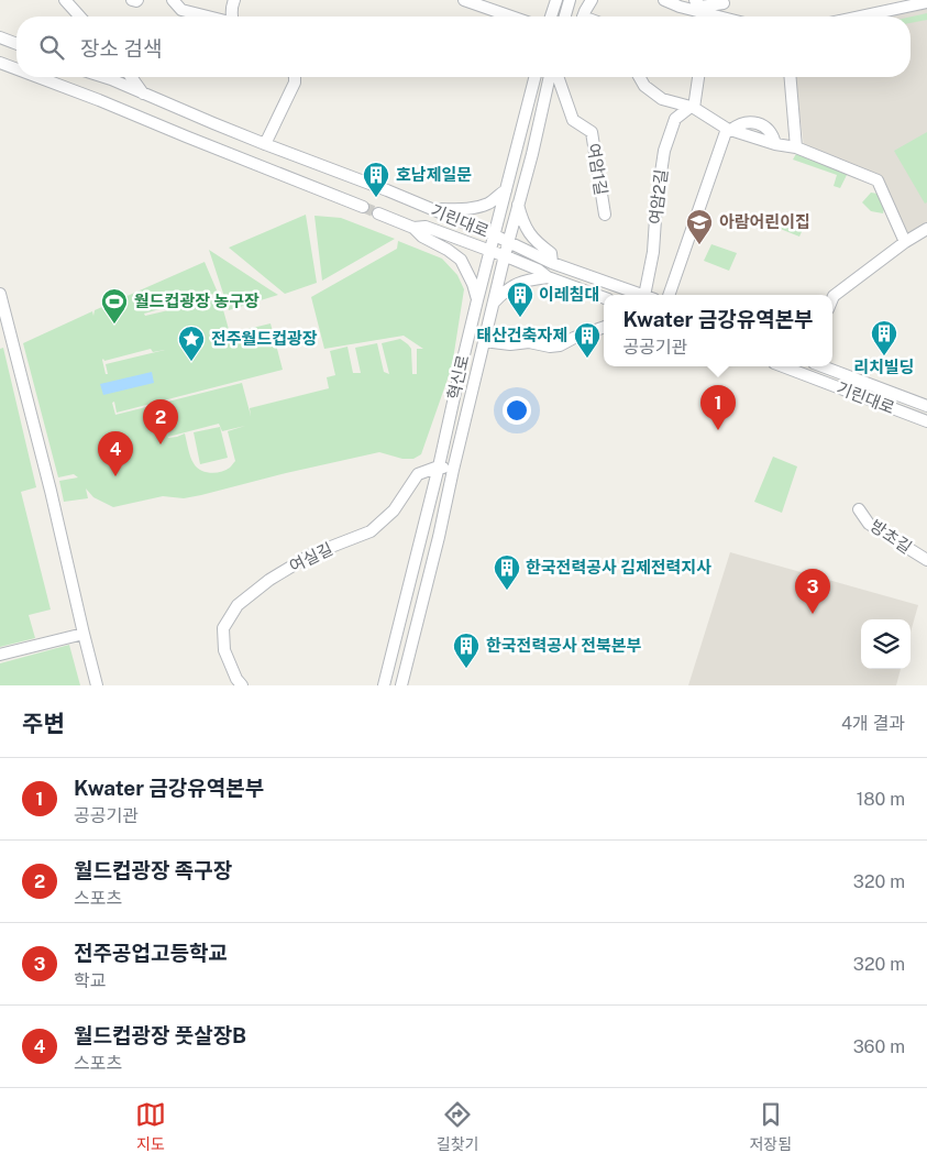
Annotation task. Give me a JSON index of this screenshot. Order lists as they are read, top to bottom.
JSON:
{
  "streets": {
    "street": [
      "여암1길",
      "여암2길",
      "기린대로",
      "혁신로",
      "방초길",
      "여실길"
    ]
  },
  "crossings": [
    ["기린대로", "혁신로"],
    ["혁신로", "여실길"]
  ],
  "places": {
    "building": [
      "호남제일문",
      "이레침대",
      "리치빌딩",
      "태산건축자제",
      "한국전력공사 김제전력지사",
      "한국전력공사 전북본부"
    ],
    "school or university": ["아람어린이집"],
    "sports": ["월드컵광장 농구장"],
    "place": ["전주월드컵광장"]
  },
  "page": {
    "search": "장소 검색",
    "popup": ["Kwater 금강유역본부", "공공기관"],
    "pins": [
      "1",
      "2",
      "4",
      "3"
    ],
    "heading": ["주변", "4개 결과"],
    "list": [
      {
        "mark": "1",
        "name": "Kwater 금강유역본부",
        "note": "공공기관",
        "value": "180 m"
      },
      {
        "mark": "2",
        "name": "월드컵광장 족구장",
        "note": "스포츠",
        "value": "320 m"
      },
      {
        "mark": "3",
        "name": "전주공업고등학교",
        "note": "학교",
        "value": "320 m"
      },
      {
        "mark": "4",
        "name": "월드컵광장 풋살장B",
        "note": "스포츠",
        "value": "360 m"
      }
    ],
    "nav": ["지도", "길찾기", "저장됨"]
  }
}
